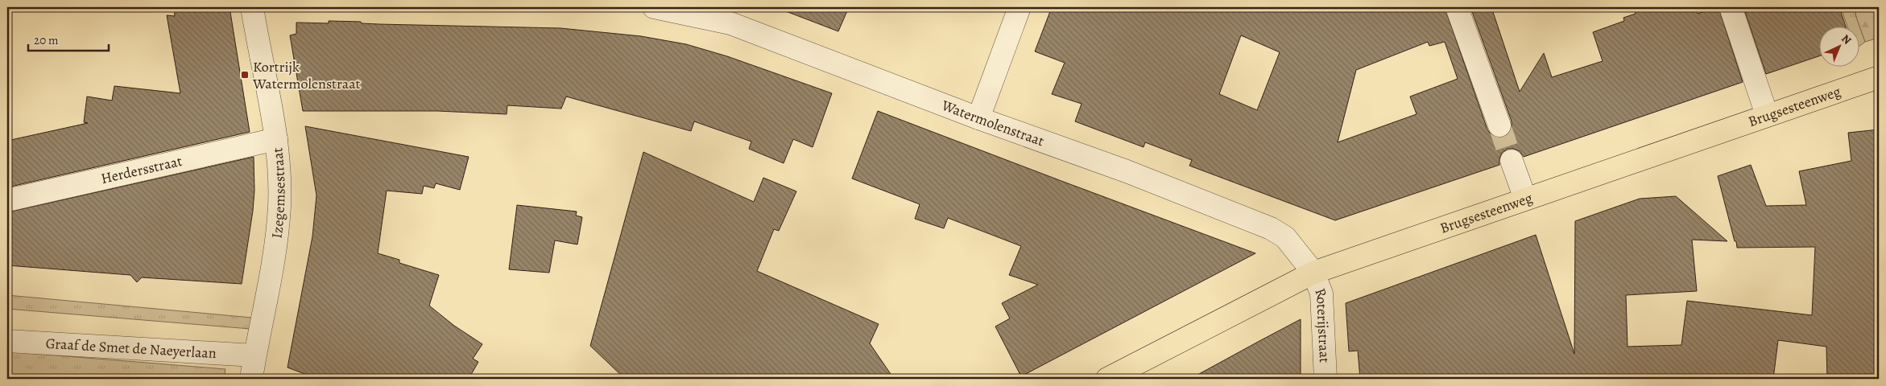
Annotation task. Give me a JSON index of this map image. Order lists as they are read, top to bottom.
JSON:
{
  "streets": {
    "main road": ["Brugsesteenweg"],
    "street": [
      "Watermolenstraat",
      "Herdersstraat",
      "Izegemsestraat",
      "Roterijstraat",
      "Graaf de Smet de Naeyerlaan"
    ]
  },
  "crossings": [
    ["Brugsesteenweg", "Watermolenstraat"],
    ["Brugsesteenweg", "Roterijstraat"],
    ["Watermolenstraat", "Roterijstraat"],
    ["Herdersstraat", "Izegemsestraat"],
    ["Izegemsestraat", "Graaf de Smet de Naeyerlaan"]
  ],
  "places": {
    "transit": ["Kortrijk Watermolenstraat"]
  },
  "scale_bar": "20 m",
  "north": "top right"
}
